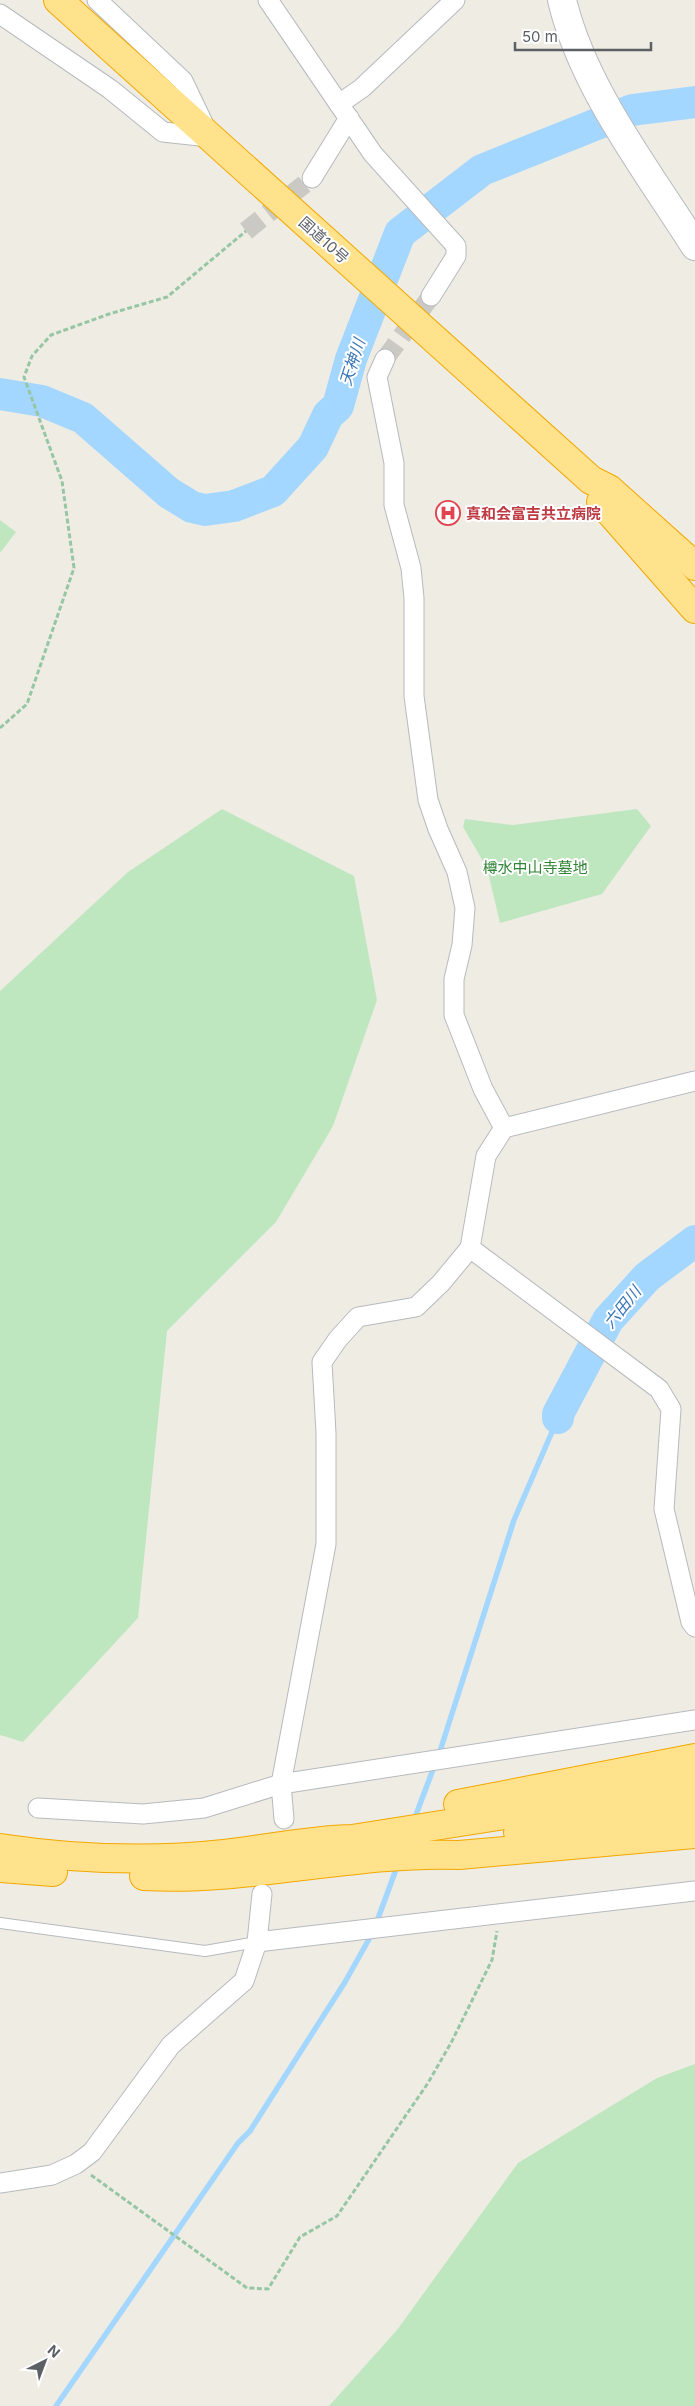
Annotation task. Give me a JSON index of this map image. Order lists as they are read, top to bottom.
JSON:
{
  "streets": {
    "highway": ["国道10号"]
  },
  "water": ["天神川", "六田川"],
  "parks": ["樽水中山寺墓地"],
  "places": {
    "hospital": ["真和会富吉共立病院"]
  },
  "scale_bar": "50 m",
  "north": "top right"
}
